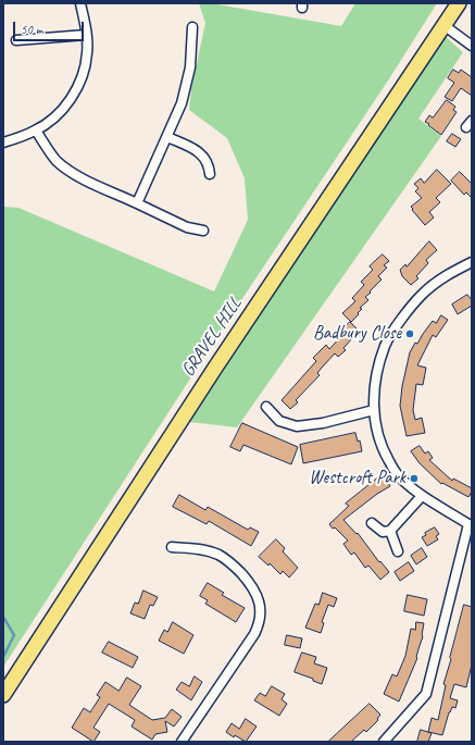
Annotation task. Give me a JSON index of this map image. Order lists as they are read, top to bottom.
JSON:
{
  "streets": {
    "main road": ["GRAVEL HILL"]
  },
  "places": ["Badbury Close", "Westcroft Park"],
  "scale_bar": "50 m"
}
